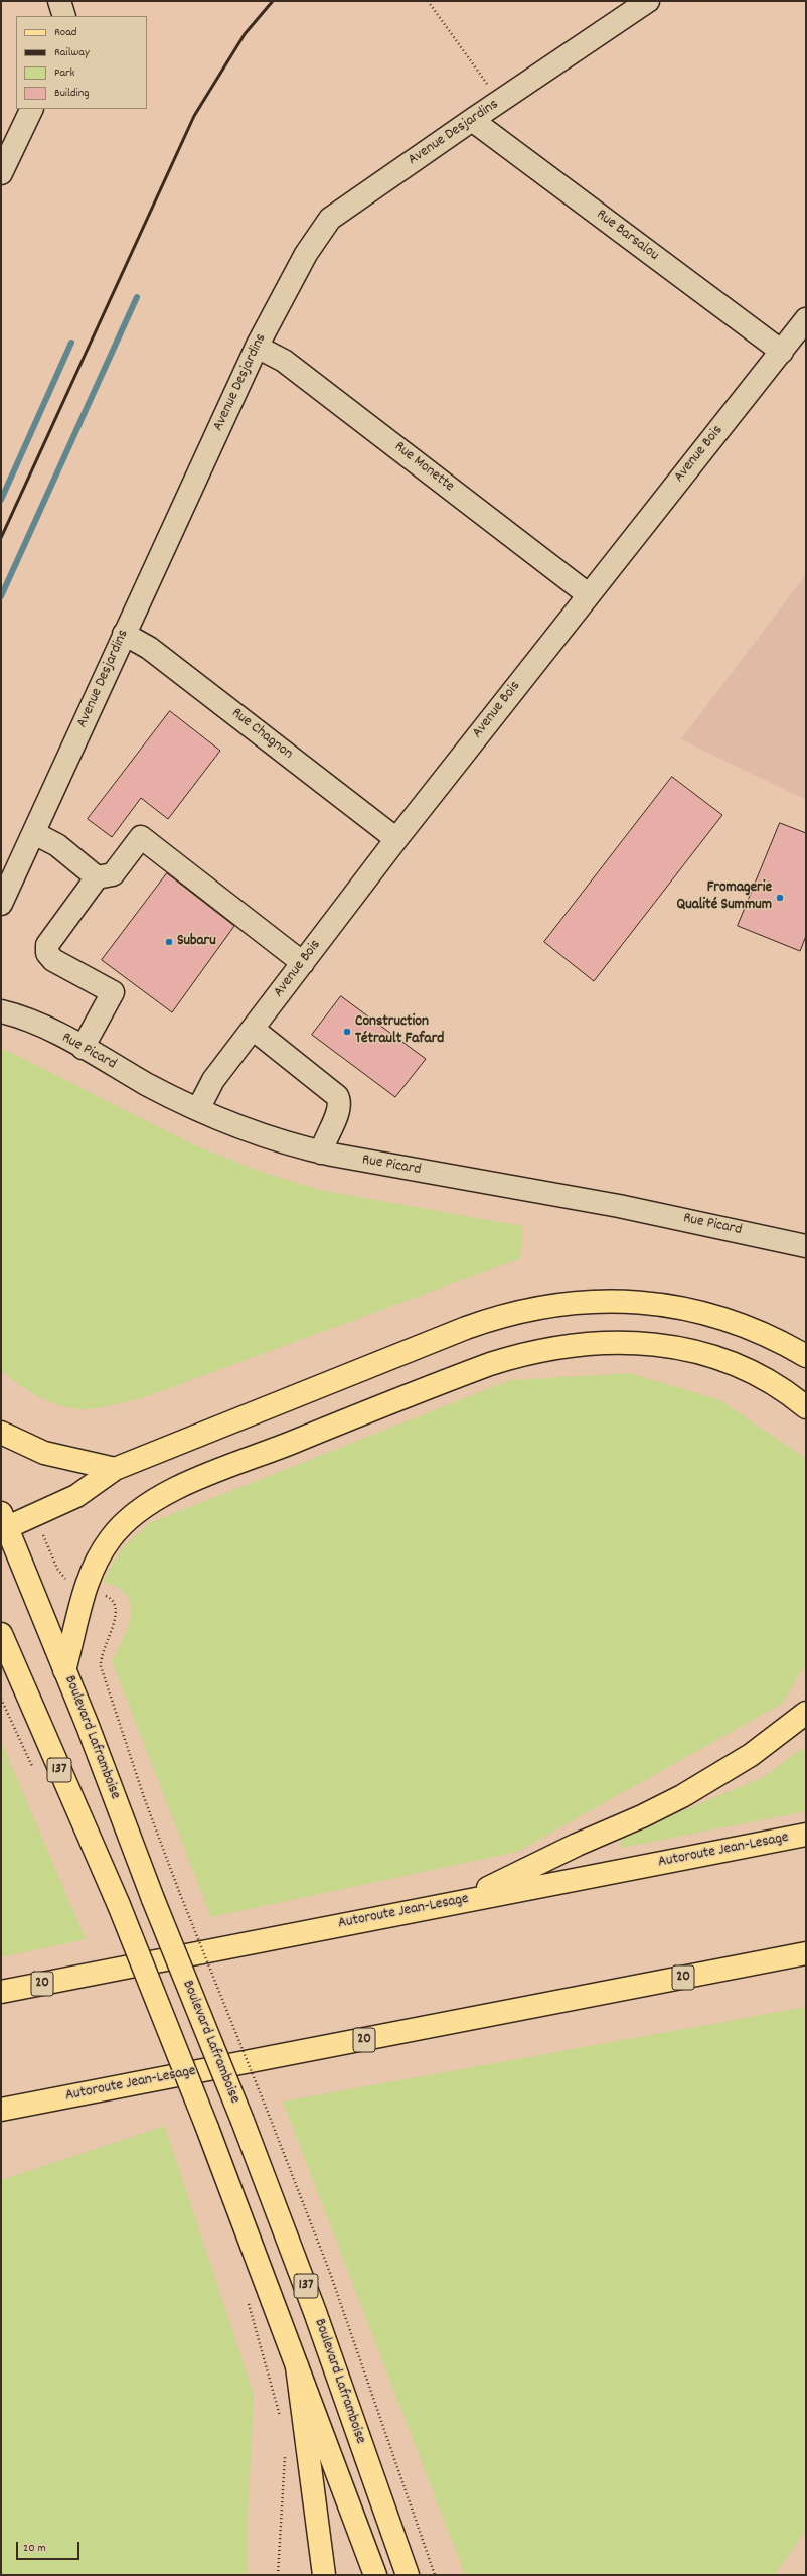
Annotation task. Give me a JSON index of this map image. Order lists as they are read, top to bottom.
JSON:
{
  "streets": {
    "main road": [
      "Boulevard Laframboise",
      "137",
      "Autoroute Jean-Lesage",
      "20"
    ],
    "street": [
      "Avenue Desjardins",
      "Rue Barsalou",
      "Avenue Bois",
      "Rue Monette",
      "Rue Chagnon",
      "Rue Picard"
    ]
  },
  "crossings": [
    ["Avenue Desjardins", "Rue Barsalou"],
    ["Avenue Desjardins", "Rue Monette"],
    ["Avenue Desjardins", "Rue Chagnon"],
    ["Rue Barsalou", "Avenue Bois"],
    ["Avenue Bois", "Rue Monette"],
    ["Avenue Bois", "Rue Chagnon"],
    ["Avenue Bois", "Rue Picard"]
  ],
  "places": ["Fromagerie Qualité Summum", "Subaru", "Construction Tétrault Fafard"],
  "legend": [
    "Road",
    "Railway",
    "Park",
    "Building"
  ],
  "scale_bar": "20 m"
}
